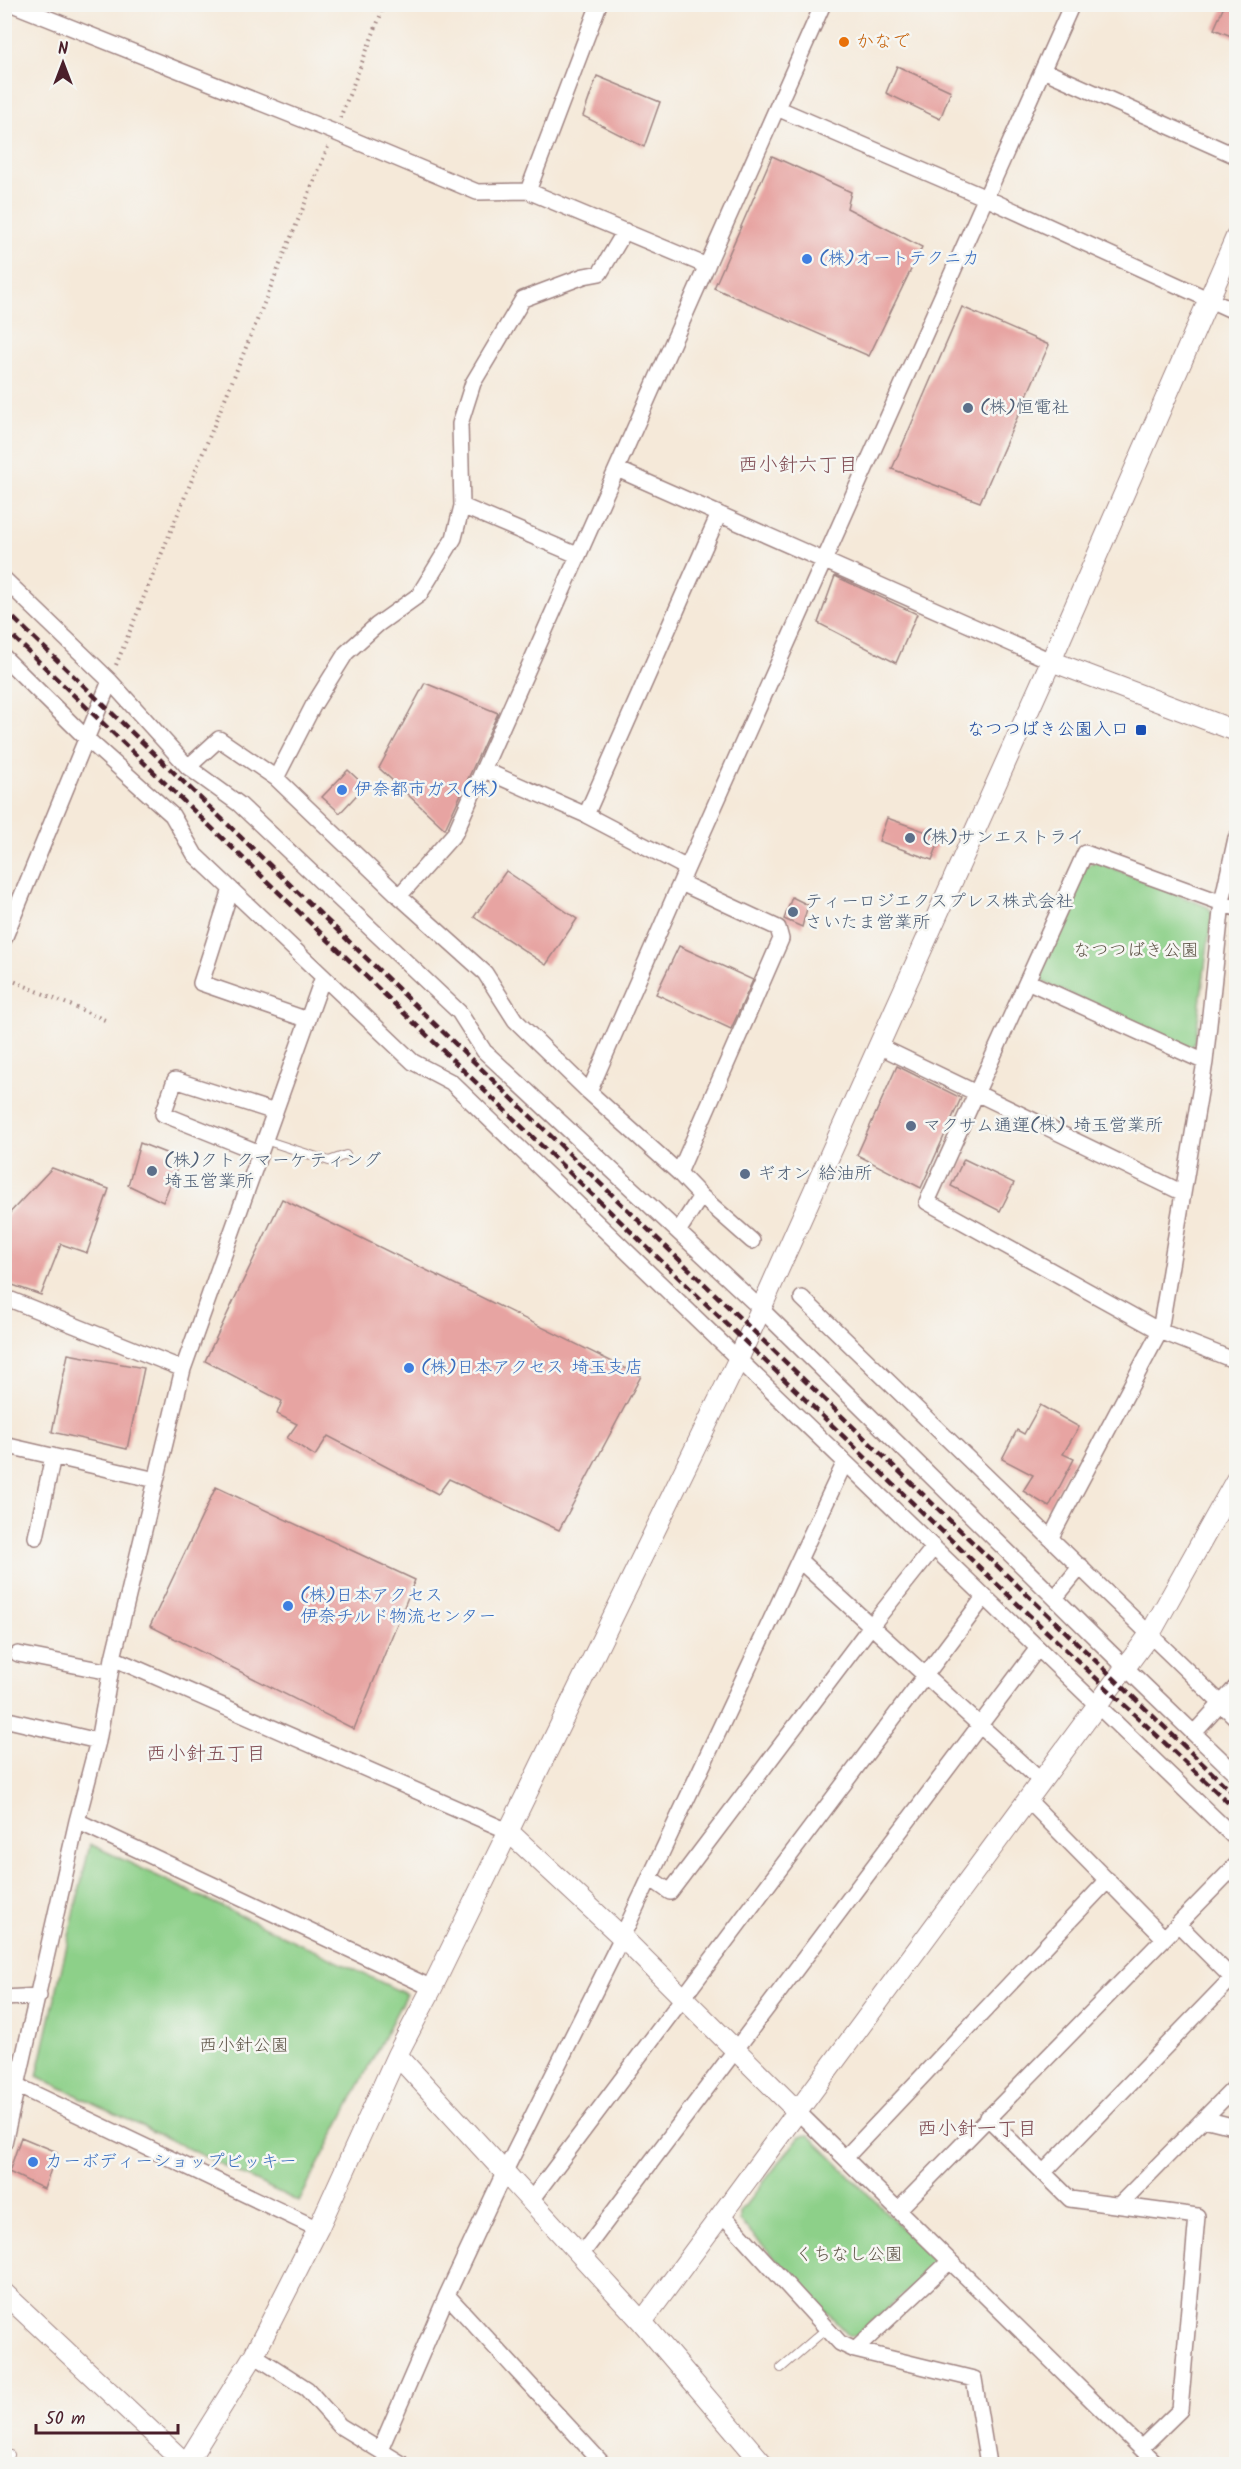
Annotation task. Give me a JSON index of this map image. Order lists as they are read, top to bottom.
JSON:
{
  "districts": ["西小針六丁目", "西小針五丁目", "西小針一丁目"],
  "parks": ["なつつばき公園", "西小針公園", "くちなし公園"],
  "places": {
    "other": [
      "かなで",
      "(株)オートテクニカ",
      "(株)恒電社",
      "伊奈都市ガス(株)",
      "(株)サンエストライ",
      "ティーロジエクスプレス株式会社 さいたま営業所",
      "マクサム通運(株) 埼玉営業所",
      "(株)クトクマーケティング 埼玉営業所",
      "ギオン 給油所",
      "(株)日本アクセス 埼玉支店",
      "(株)日本アクセス 伊奈チルド物流センター",
      "カーボディーショップビッキー"
    ],
    "transit": ["なつつばき公園入口"]
  },
  "scale_bar": "50 m",
  "north": "top"
}
